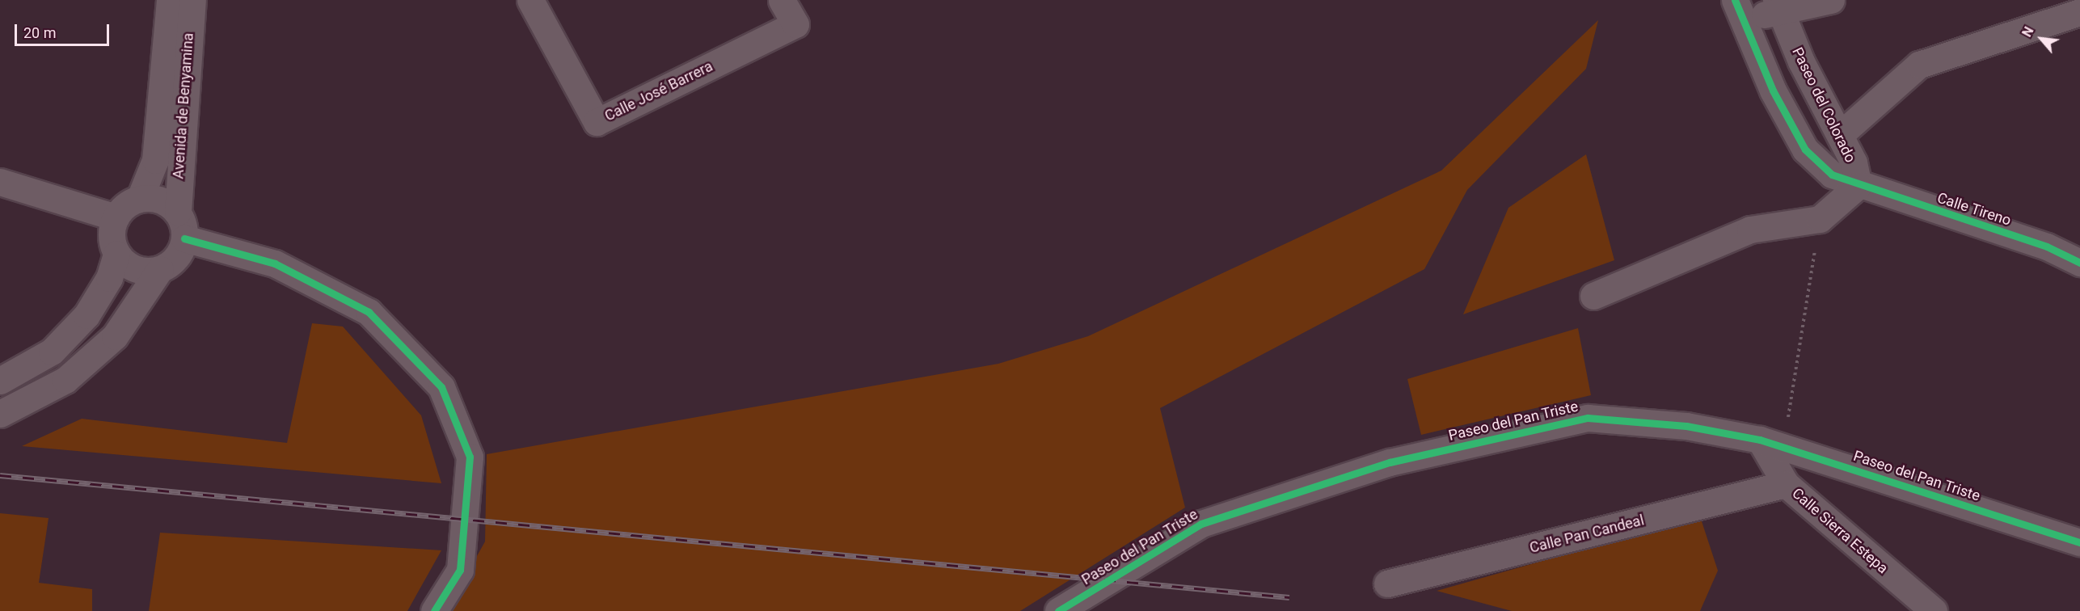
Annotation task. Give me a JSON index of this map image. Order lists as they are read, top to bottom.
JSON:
{
  "streets": {
    "street": [
      "Calle José Barrera",
      "Paseo del Colorado",
      "Avenida de Benyamina",
      "Calle Tireno",
      "Paseo del Pan Triste",
      "Calle Sierra Estepa",
      "Calle Pan Candeal"
    ]
  },
  "crossings": [
    ["Paseo del Colorado", "Calle Tireno"],
    ["Paseo del Pan Triste", "Calle Sierra Estepa"],
    ["Calle Sierra Estepa", "Calle Pan Candeal"]
  ],
  "scale_bar": "20 m",
  "north": "top left"
}
